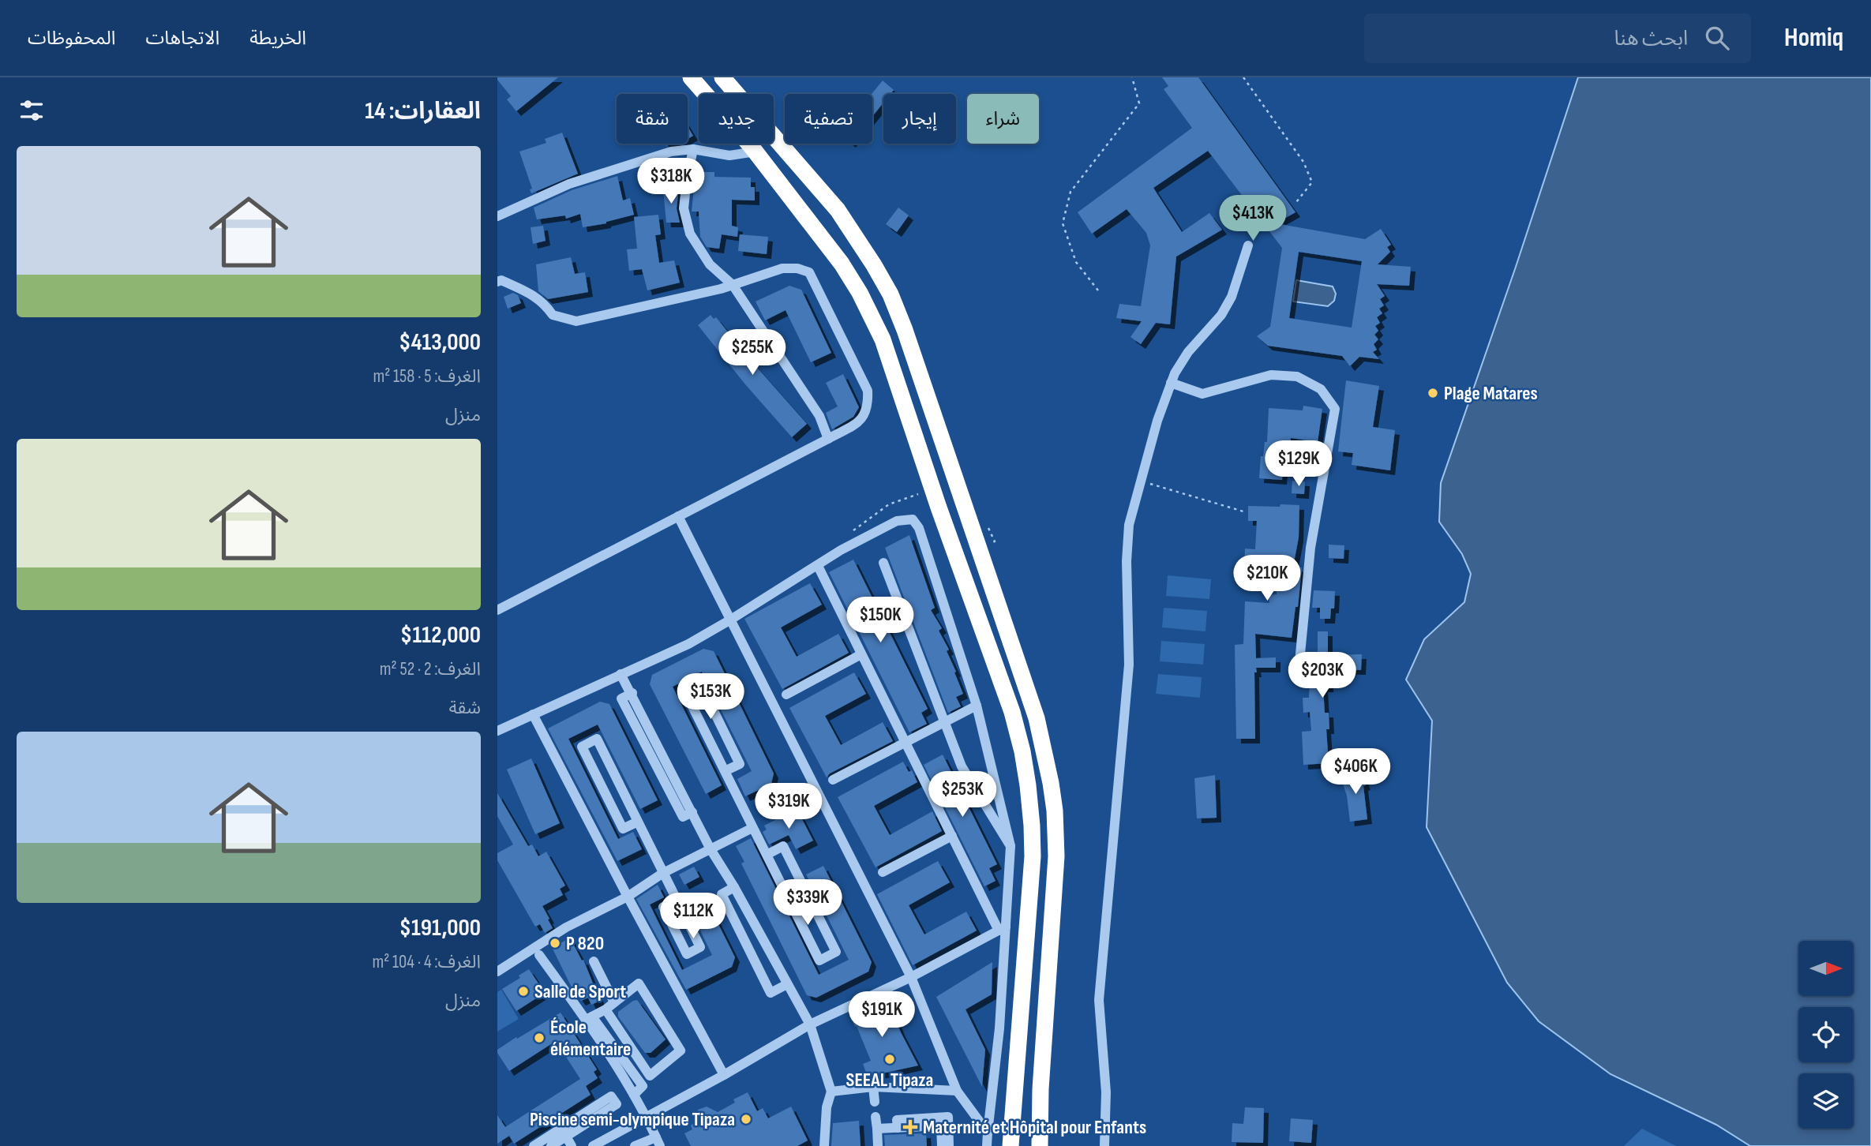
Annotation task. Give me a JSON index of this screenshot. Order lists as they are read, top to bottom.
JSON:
{
  "places": {
    "other": [
      "Plage Matares",
      "P 820",
      "Salle de Sport",
      "École élémentaire",
      "SEEAL Tipaza",
      "Piscine semi-olympique Tipaza"
    ],
    "health": ["Maternité et Hôpital pour Enfants"]
  },
  "north": "right",
  "page": {
    "header": "Homiq",
    "search": "ابحث هنا",
    "nav": ["الخريطة", "الاتجاهات", "المحفوظات"],
    "heading": "العقارات: 14",
    "chip": [
      "شراء",
      "إيجار",
      "تصفية",
      "جديد",
      "شقة"
    ],
    "list": [
      {
        "name": "$413,000",
        "note": "الغرف: 5 · 158 m² · منزل"
      },
      {
        "name": "$112,000",
        "note": "الغرف: 2 · 52 m² · شقة"
      },
      {
        "name": "$191,000",
        "note": "الغرف: 4 · 104 m² · منزل"
      }
    ],
    "price": [
      "$318K",
      "$413K",
      "$255K",
      "$129K",
      "$210K",
      "$150K",
      "$203K",
      "$153K",
      "$406K",
      "$253K",
      "$319K",
      "$339K",
      "$112K",
      "$191K"
    ]
  }
}
